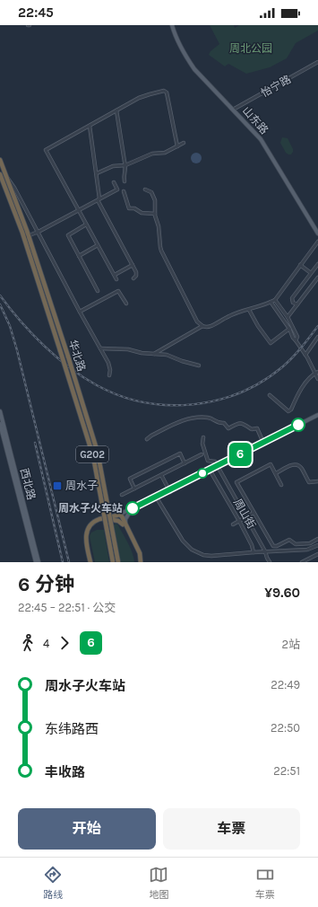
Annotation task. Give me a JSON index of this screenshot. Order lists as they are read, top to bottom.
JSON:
{
  "streets": {
    "highway": ["华北路", "G202"],
    "main road": ["山东路", "西北路"],
    "street": ["怡宁路", "周山街"]
  },
  "crossings": [
    ["怡宁路", "山东路"]
  ],
  "parks": ["周北公园"],
  "places": {
    "transit": ["周水子"],
    "other": ["周水子火车站"]
  },
  "lines": ["bus line 6"],
  "page": {
    "status": "22:45",
    "on_map": "6",
    "heading": ["6 分钟", "22:45 – 22:51 · 公交", "¥9.60"],
    "legs": ["4", "6", "2站"],
    "list": [
      {
        "name": "周水子火车站",
        "value": "22:49"
      },
      {
        "name": "东纬路西",
        "value": "22:50"
      },
      {
        "name": "丰收路",
        "value": "22:51"
      }
    ],
    "buttons": ["开始", "车票"],
    "tabs": ["路线", "地图", "车票"]
  }
}
